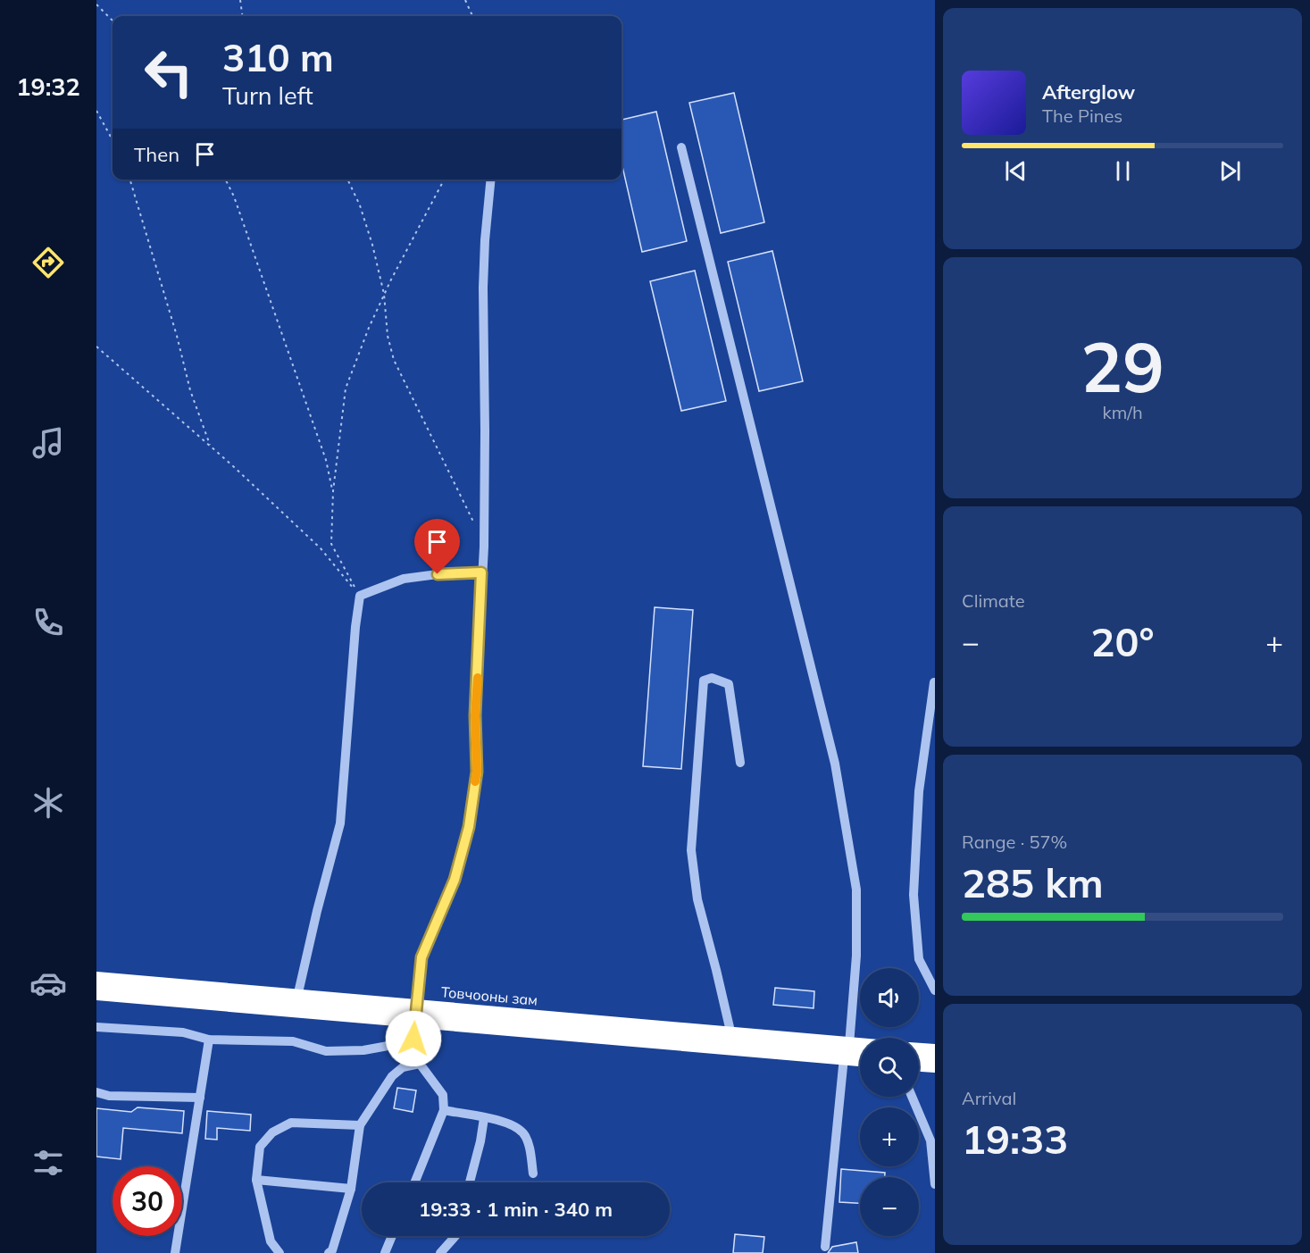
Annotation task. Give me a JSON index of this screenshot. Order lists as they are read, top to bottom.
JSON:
{
  "streets": {
    "highway": ["Товчооны зам"]
  },
  "page": {
    "tabs": "19:32",
    "turn": ["310 m", "Turn left"],
    "song": ["Afterglow", "The Pines"],
    "then": "Then",
    "tile": [
      ["29", "km/h"],
      "Climate",
      ["Range · 57%", "285 km"],
      ["Arrival", "19:33"]
    ],
    "heat": ["−", "20°", "+"],
    "map_buttons": ["+", "−"],
    "limit": "30",
    "trip": "19:33 · 1 min · 340 m"
  }
}
